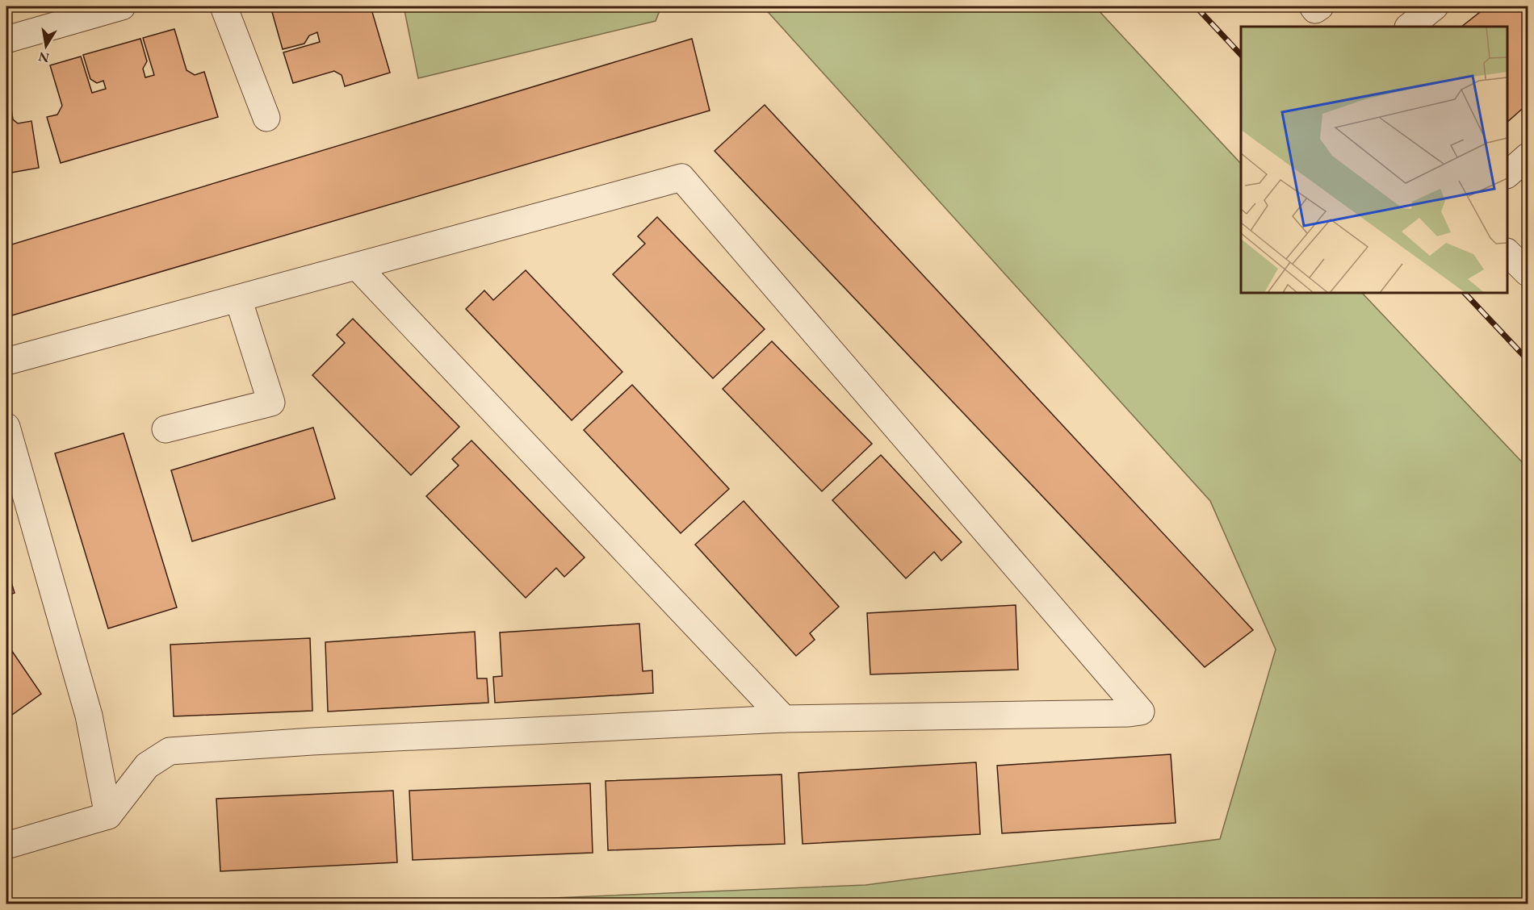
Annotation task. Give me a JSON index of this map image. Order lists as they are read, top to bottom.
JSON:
{
  "north": "bottom"
}
